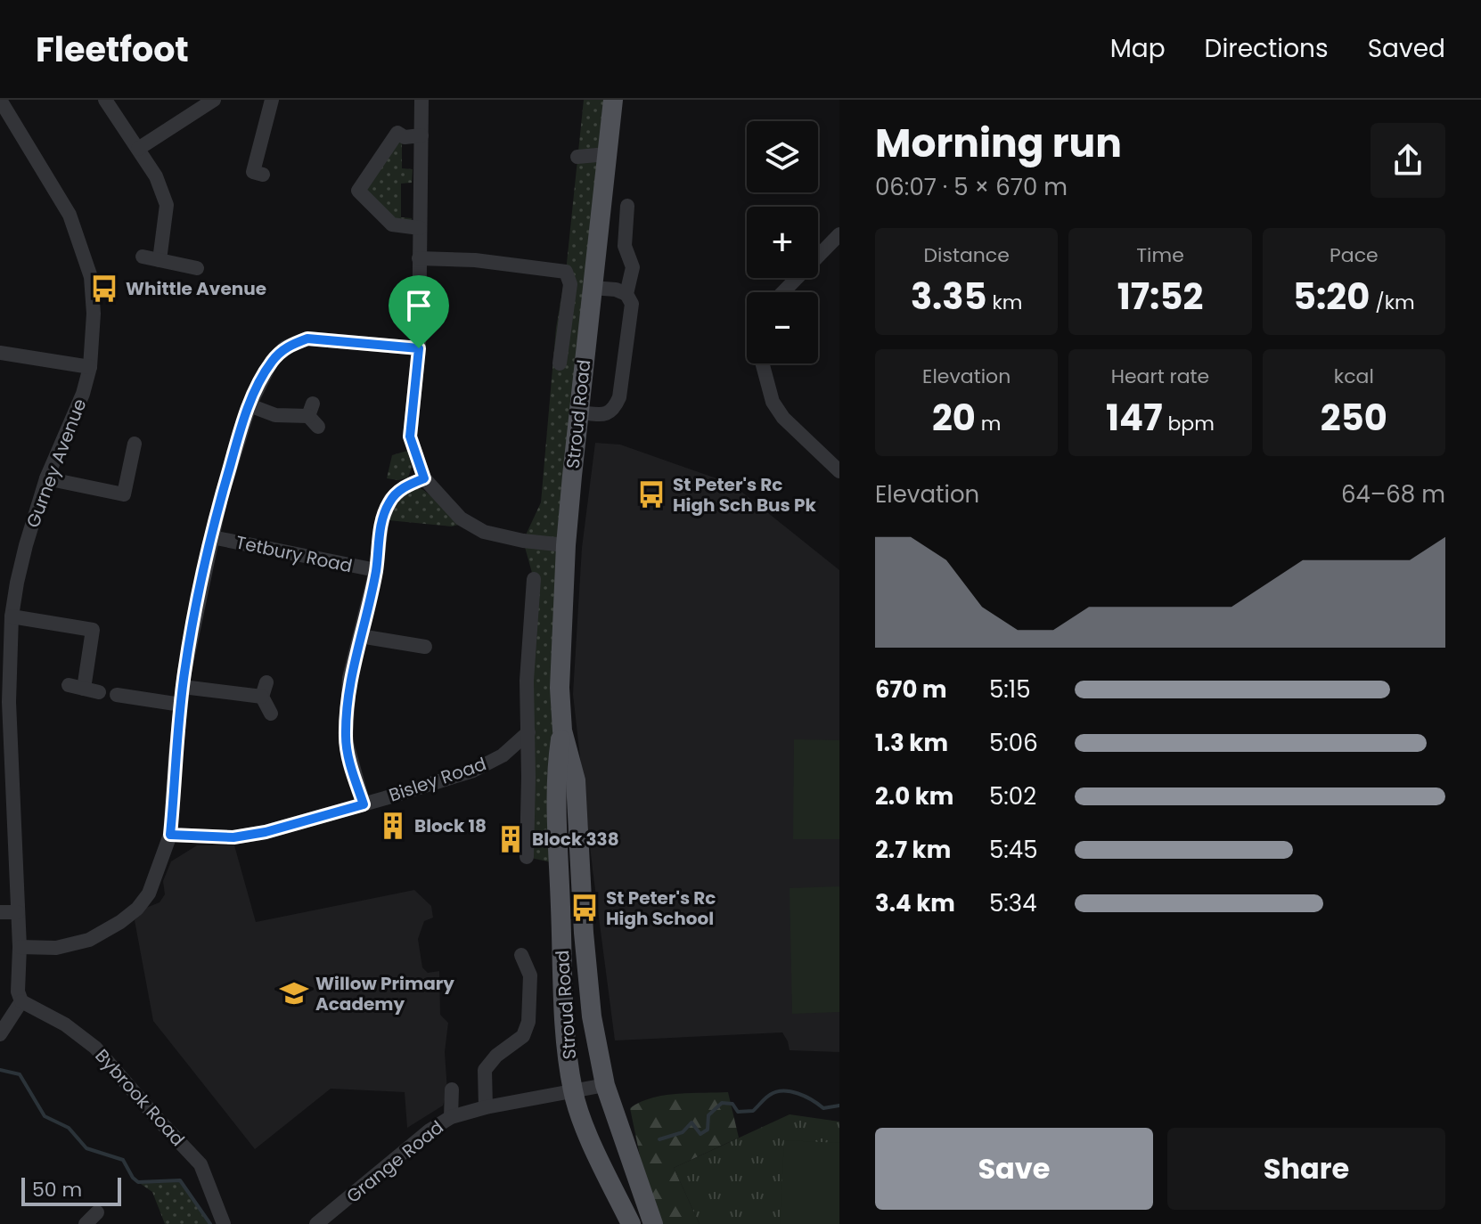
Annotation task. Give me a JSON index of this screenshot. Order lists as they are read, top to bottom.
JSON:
{
  "streets": {
    "main road": ["Stroud Road"],
    "street": [
      "Gurney Avenue",
      "Tetbury Road",
      "Bisley Road",
      "Bybrook Road",
      "Grange Road"
    ]
  },
  "crossings": [
    ["Stroud Road", "Grange Road"],
    ["Gurney Avenue", "Bybrook Road"]
  ],
  "places": {
    "bus stop": ["Whittle Avenue", "St Peter's Rc High Sch Bus Pk", "St Peter's Rc High School"],
    "building": ["Block 18", "Block 338"],
    "school or university": ["Willow Primary Academy"]
  },
  "scale_bar": "50 m",
  "page": {
    "header": "Fleetfoot",
    "nav": ["Map", "Directions", "Saved"],
    "heading": ["Morning run", "06:07 · 5 × 670 m"],
    "map_buttons": ["+", "−"],
    "stats": [
      ["Distance", "3.35 km"],
      ["Time", "17:52"],
      ["Pace", "5:20 /km"],
      ["Elevation", "20 m"],
      ["Heart rate", "147 bpm"],
      ["kcal", "250"]
    ],
    "chart": ["Elevation", "64–68 m"],
    "list": [
      {
        "name": "670 m",
        "note": "5:15"
      },
      {
        "name": "1.3 km",
        "note": "5:06"
      },
      {
        "name": "2.0 km",
        "note": "5:02"
      },
      {
        "name": "2.7 km",
        "note": "5:45"
      },
      {
        "name": "3.4 km",
        "note": "5:34"
      }
    ],
    "buttons": ["Save", "Share"],
    "scale": "50 m"
  }
}
